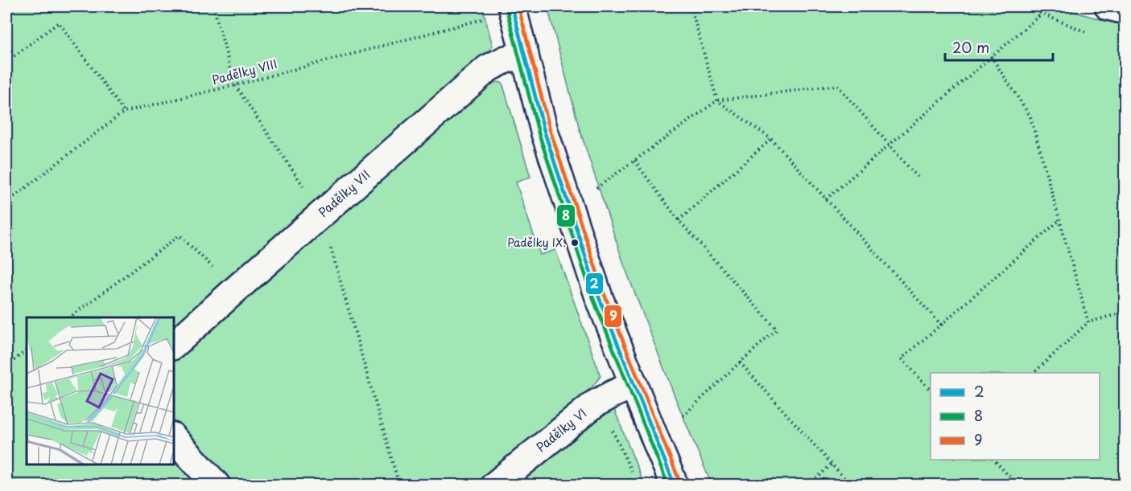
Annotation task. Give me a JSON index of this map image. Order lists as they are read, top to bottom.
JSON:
{
  "streets": {
    "street": ["Padělky VII", "Padělky VI"],
    "path": ["Padělky VIII"]
  },
  "places": ["Padělky IX."],
  "lines": ["transit line 2", "transit line 9", "transit line 8"],
  "legend": ["2", "8", "9"],
  "scale_bar": "20 m"
}
